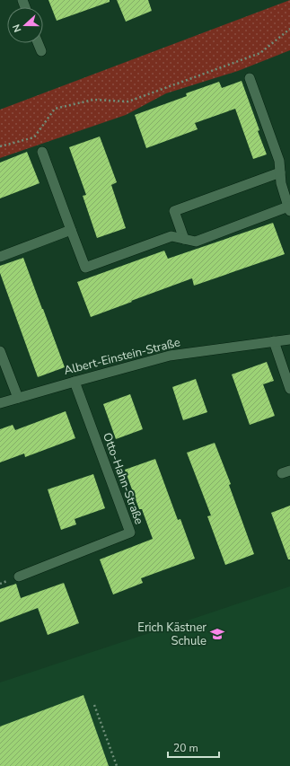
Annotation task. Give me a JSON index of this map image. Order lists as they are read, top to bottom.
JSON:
{
  "streets": {
    "street": ["Albert-Einstein-Straße", "Otto-Hahn-Straße"]
  },
  "crossings": [
    ["Albert-Einstein-Straße", "Otto-Hahn-Straße"]
  ],
  "places": {
    "school or university": ["Erich Kästner Schule"]
  },
  "scale_bar": "20 m",
  "north": "left"
}
